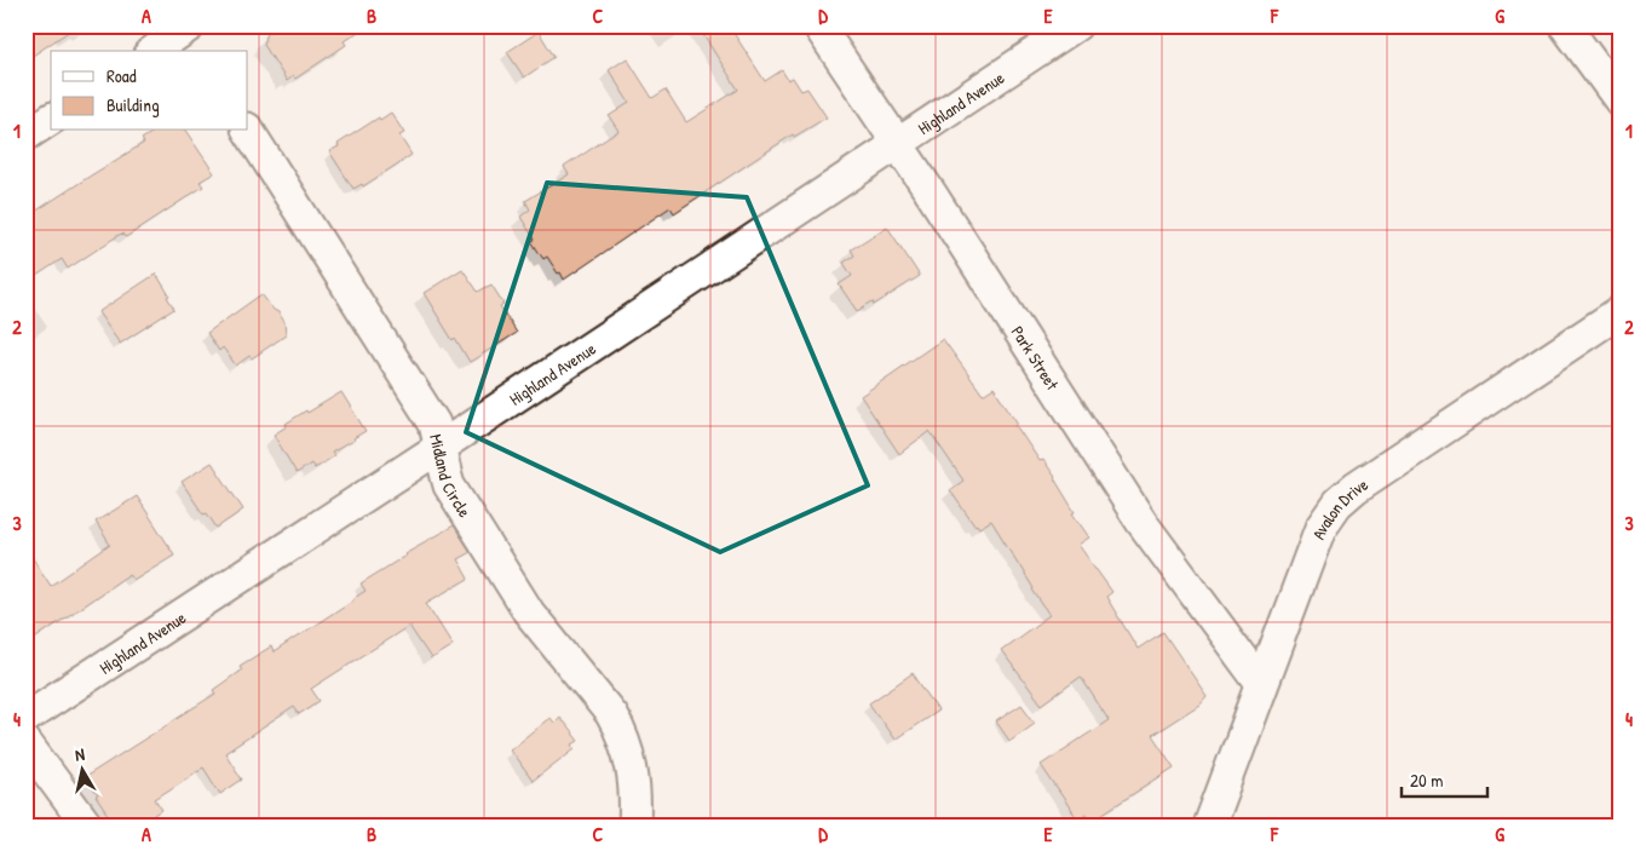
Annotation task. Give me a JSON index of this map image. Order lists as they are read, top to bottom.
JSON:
{
  "streets": {
    "street": [
      "Highland Avenue",
      "Park Street",
      "Midland Circle",
      "Avalon Drive"
    ]
  },
  "crossings": [
    ["Highland Avenue", "Park Street"],
    ["Highland Avenue", "Midland Circle"],
    ["Park Street", "Avalon Drive"]
  ],
  "legend": ["Road", "Building"],
  "scale_bar": "20 m",
  "north": "top",
  "grid": {
    "columns": [
      "A",
      "B",
      "C",
      "D",
      "E",
      "F",
      "G"
    ],
    "rows": [
      "1",
      "2",
      "3",
      "4"
    ]
  }
}
